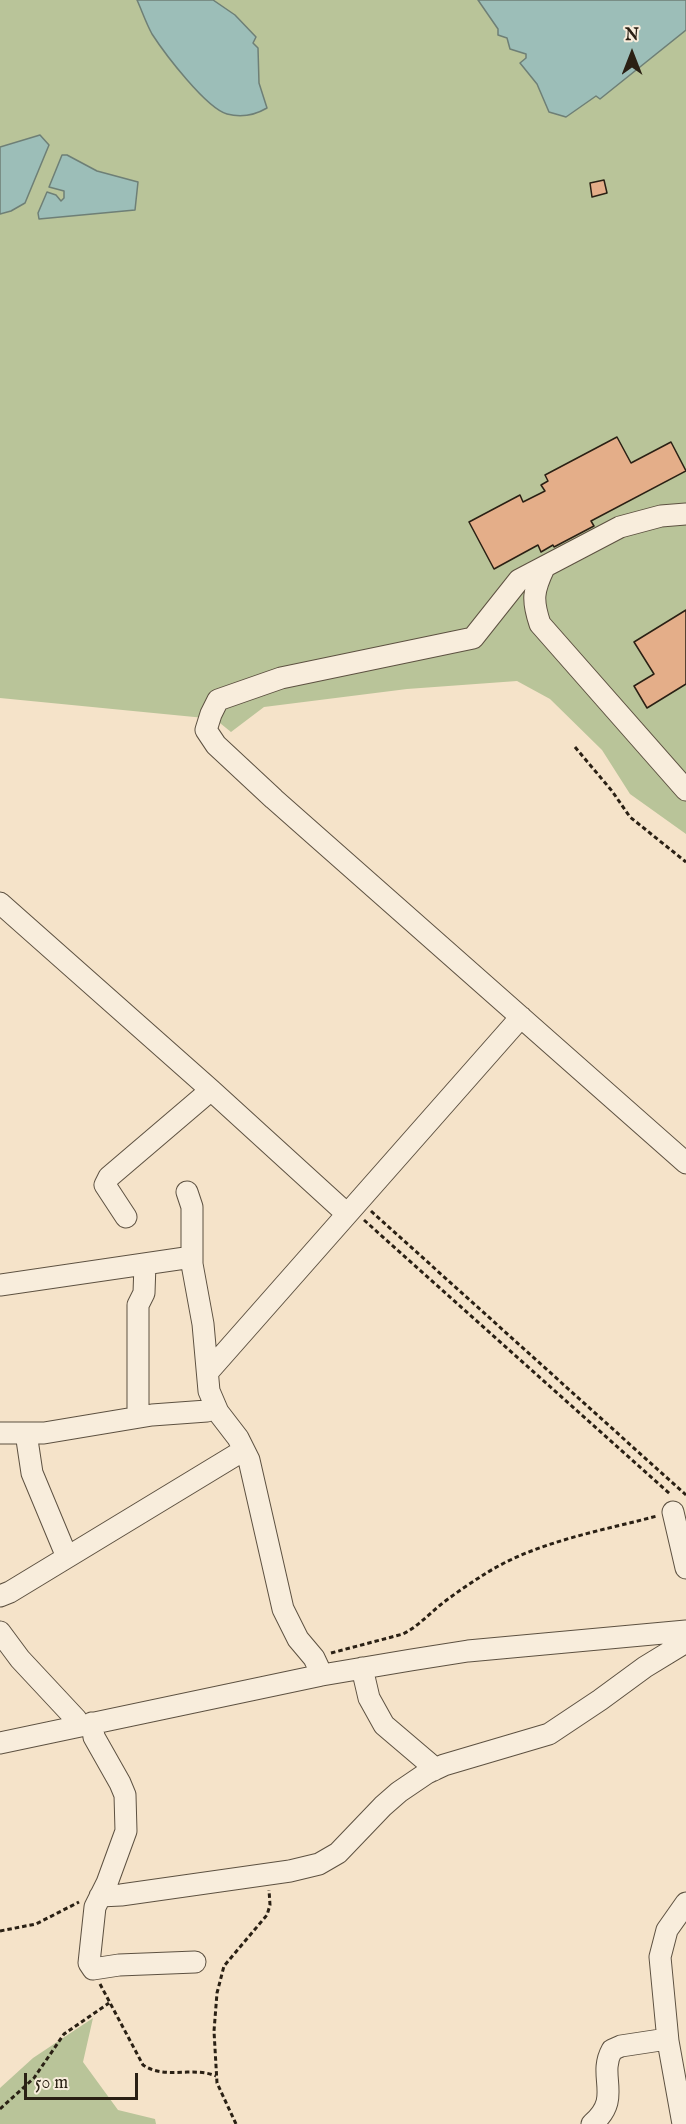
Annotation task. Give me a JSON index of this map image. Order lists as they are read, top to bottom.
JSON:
{
  "scale_bar": "50 m",
  "north": "top"
}
